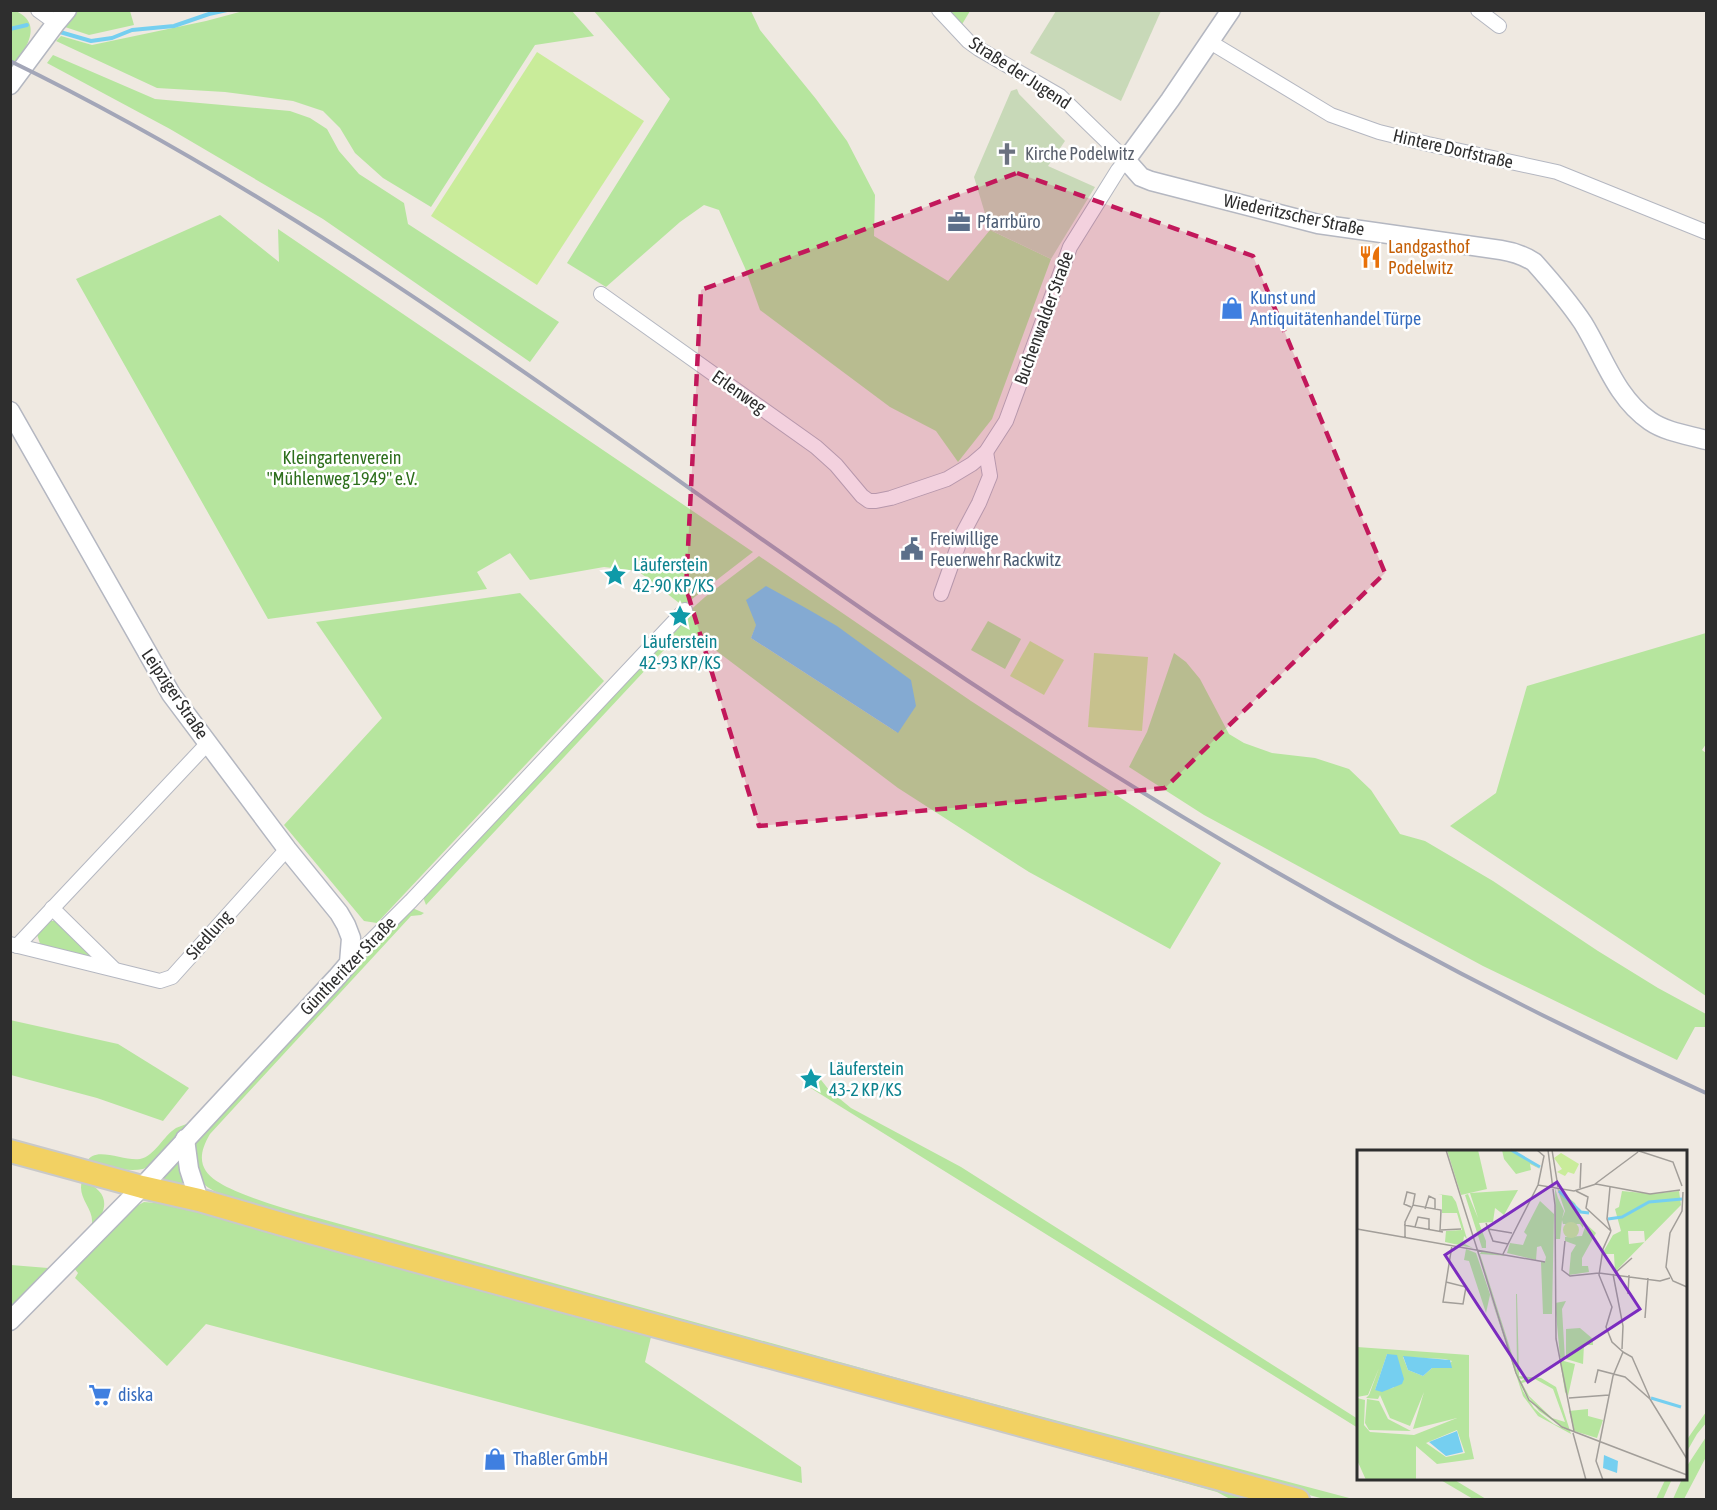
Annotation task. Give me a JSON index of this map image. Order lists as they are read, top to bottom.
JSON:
{
  "streets": {
    "street": [
      "Straße der Jugend",
      "Hintere Dorfstraße",
      "Wiederitzscher Straße",
      "Buchenwalder Straße",
      "Erlenweg",
      "Leipziger Straße",
      "Siedlung",
      "Güntheritzer Straße"
    ]
  },
  "crossings": [
    ["Straße der Jugend", "Wiederitzscher Straße"],
    ["Straße der Jugend", "Buchenwalder Straße"],
    ["Hintere Dorfstraße", "Buchenwalder Straße"],
    ["Wiederitzscher Straße", "Buchenwalder Straße"],
    ["Buchenwalder Straße", "Erlenweg"],
    ["Leipziger Straße", "Siedlung"],
    ["Leipziger Straße", "Güntheritzer Straße"]
  ],
  "parks": ["Kleingartenverein \"Mühlenweg 1949\" e.V."],
  "places": {
    "church": ["Kirche Podelwitz"],
    "office": ["Pfarrbüro"],
    "restaurant": ["Landgasthof Podelwitz"],
    "shop": ["Kunst und Antiquitätenhandel Türpe", "Thaßler GmbH"],
    "public building": ["Freiwillige Feuerwehr Rackwitz"],
    "place": ["Läuferstein 42-90 KP/KS", "Läuferstein 42-93 KP/KS", "Läuferstein 43-2 KP/KS"],
    "supermarket": ["diska"]
  }
}
